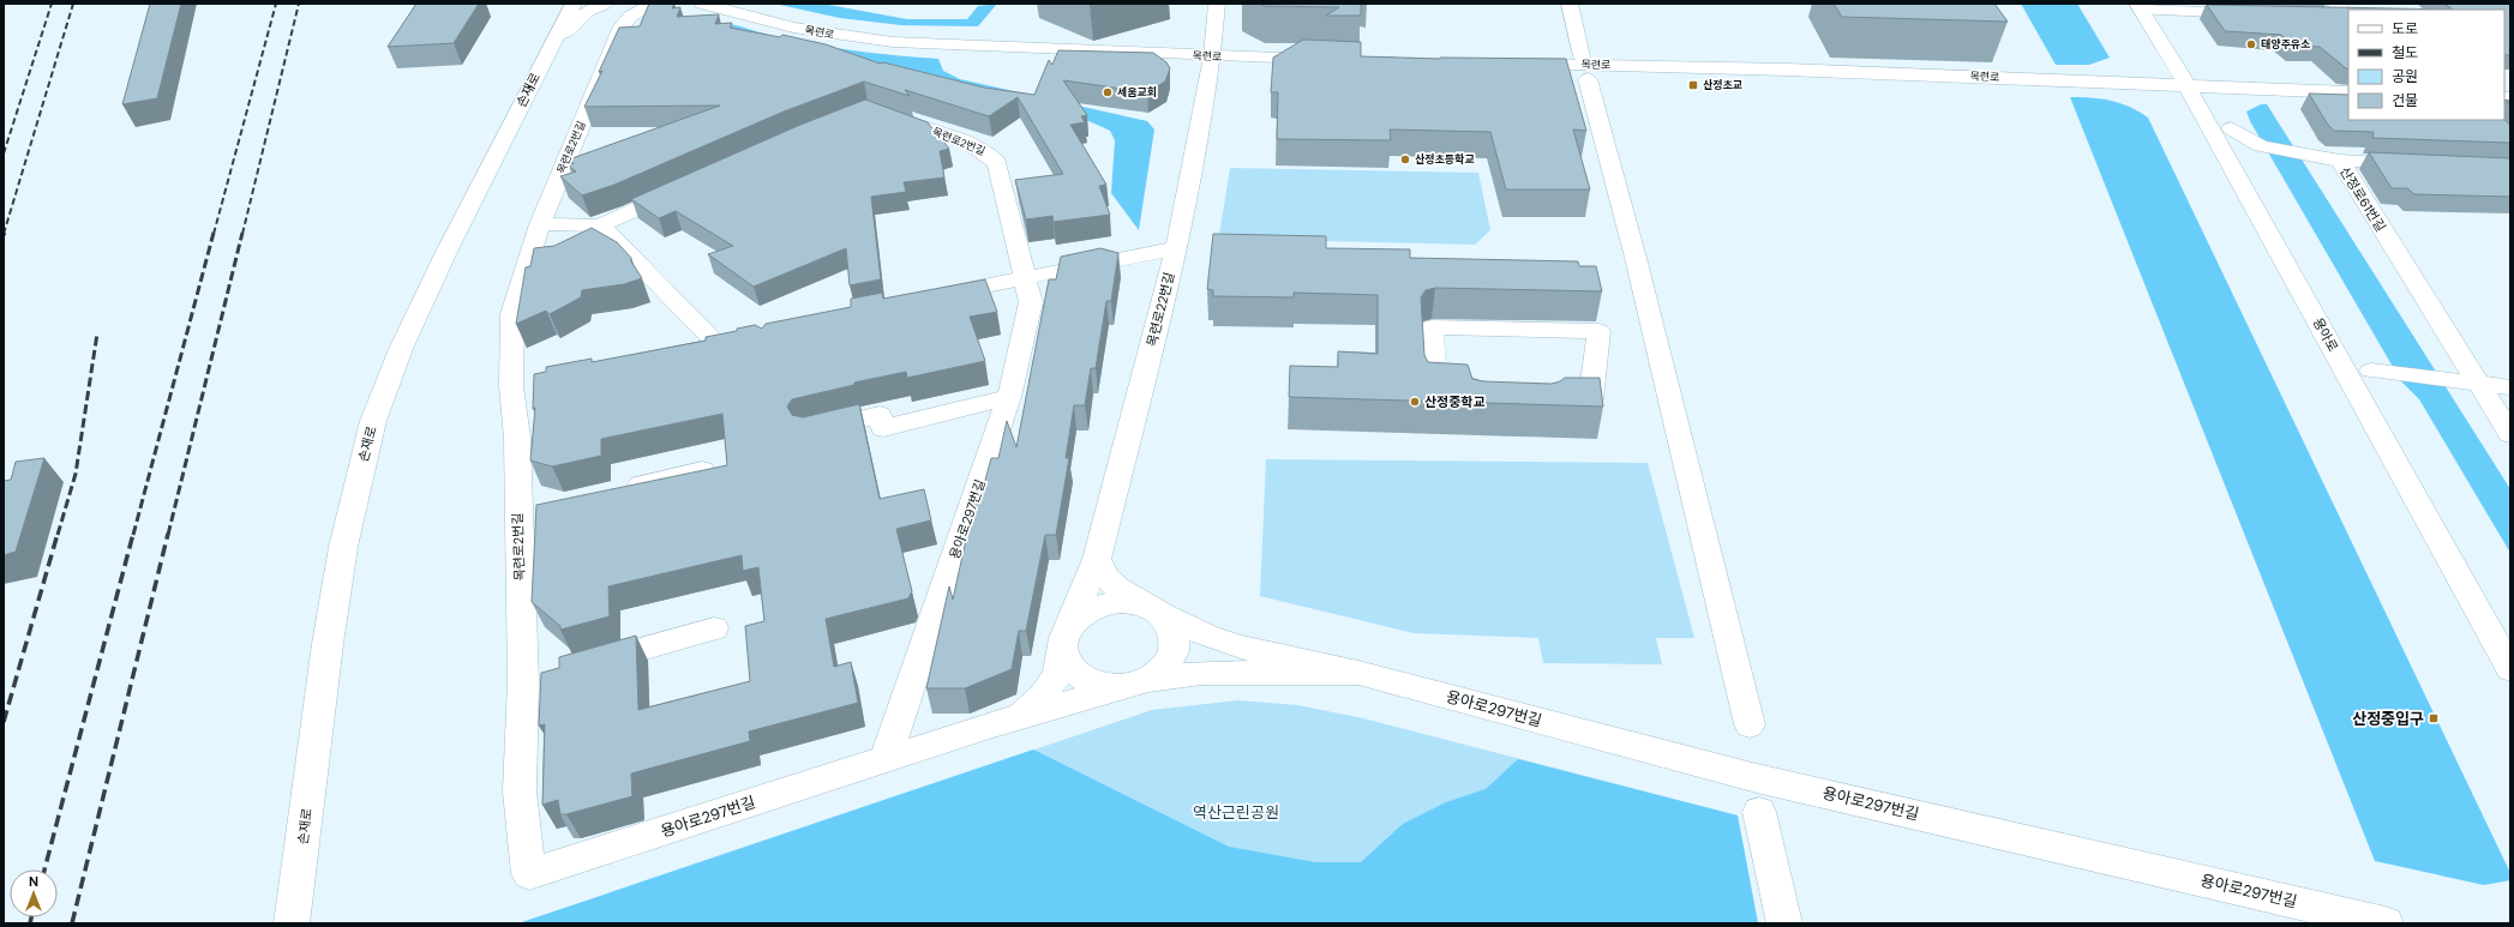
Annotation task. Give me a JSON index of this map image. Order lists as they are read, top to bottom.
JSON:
{
  "streets": {
    "street": [
      "목련로",
      "손재로",
      "목련로2번길",
      "산정로61번길",
      "목련로22번길",
      "용아로",
      "용아로297번길"
    ]
  },
  "crossings": [
    ["목련로", "목련로22번길"],
    ["목련로", "용아로"],
    ["목련로2번길", "용아로297번길"],
    ["목련로22번길", "용아로297번길"]
  ],
  "parks": ["역산근린공원"],
  "places": {
    "other": [
      "태양주유소",
      "세움교회",
      "산정초등학교",
      "산정중학교"
    ],
    "transit": ["산정초교", "산정중입구"]
  },
  "legend": [
    "도로",
    "철도",
    "공원",
    "건물"
  ],
  "north": "top"
}
